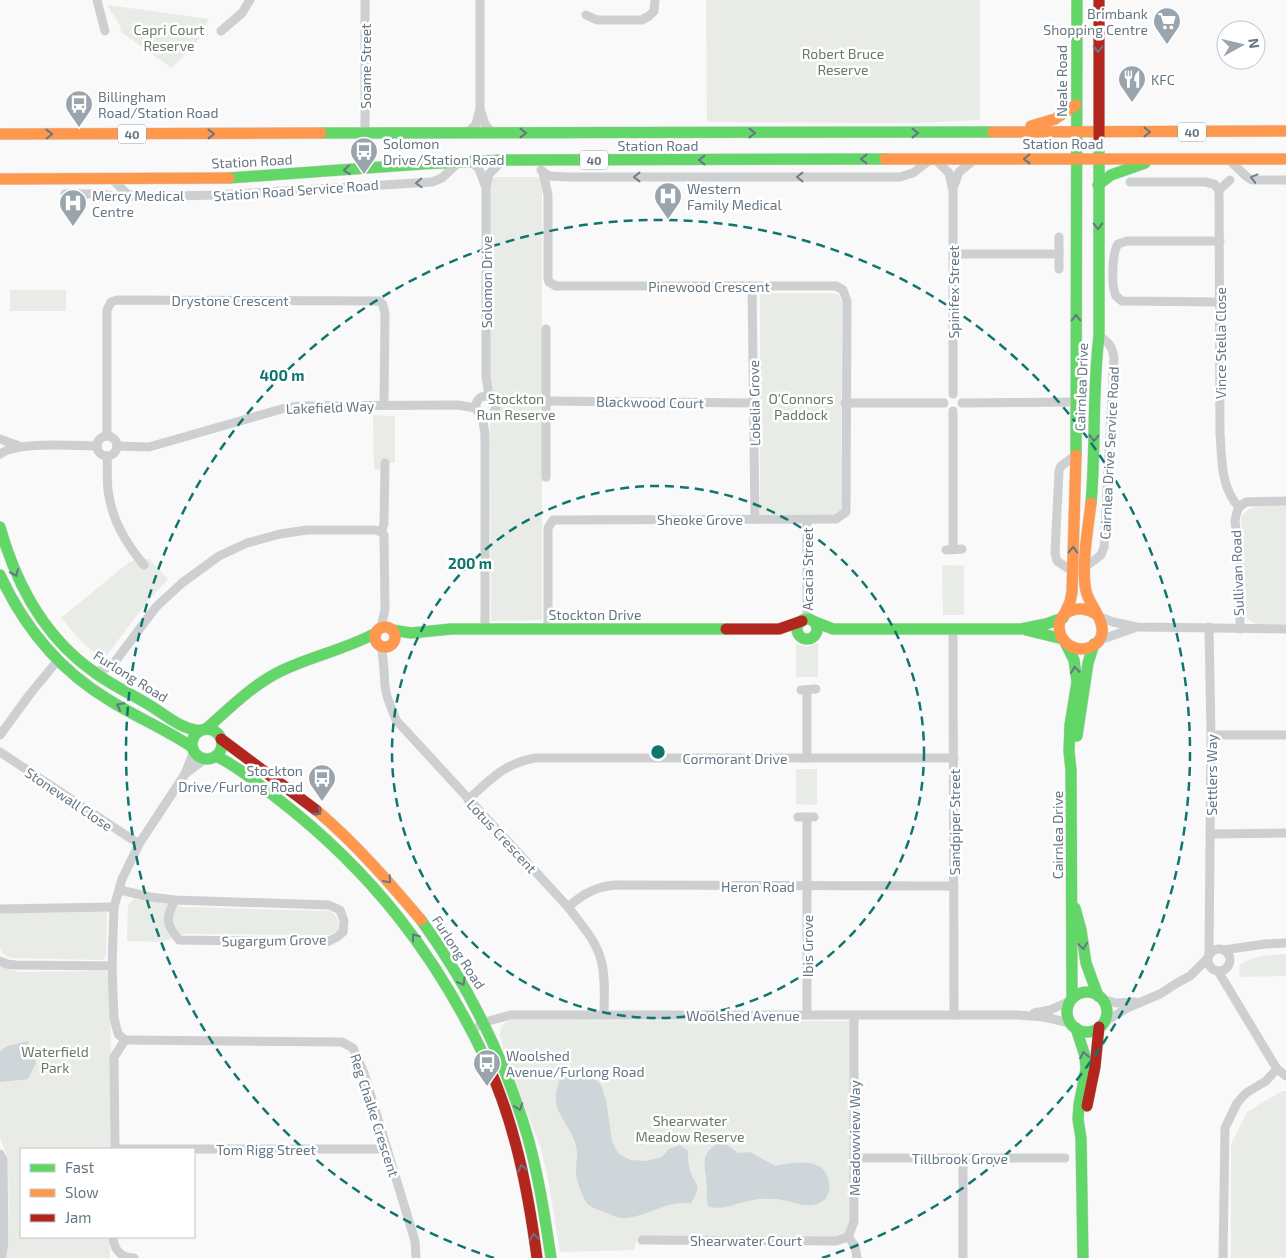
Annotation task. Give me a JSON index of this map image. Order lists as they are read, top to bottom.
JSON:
{
  "streets": {
    "main road": [
      "Neale Road",
      "40",
      "Station Road",
      "Cairnlea Drive",
      "Stockton Drive",
      "Furlong Road"
    ],
    "street": [
      "Soame Street",
      "Station Road Service Road",
      "Solomon Drive",
      "Pinewood Crescent",
      "Spinifex Street",
      "Drystone Crescent",
      "Vince Stella Close",
      "Blackwood Court",
      "Lobelia Grove",
      "Lakefield Way",
      "Cairnlea Drive Service Road",
      "Sheoke Grove",
      "Acacia Street",
      "Sullivan Road",
      "Cormorant Drive",
      "Settlers Way",
      "Stonewall Close",
      "Sandpiper Street",
      "Lotus Crescent",
      "Heron Road",
      "Sugargum Grove",
      "Ibis Grove",
      "Woolshed Avenue",
      "Reg Chalke Crescent",
      "Meadowview Way",
      "Tom Rigg Street",
      "Tillbrook Grove",
      "Shearwater Court"
    ]
  },
  "crossings": [
    ["Soame Street", "Station Road"],
    ["Neale Road", "Station Road"],
    ["Neale Road", "Cairnlea Drive"],
    ["Station Road", "Station Road Service Road"],
    ["Station Road", "Solomon Drive"],
    ["Station Road", "Spinifex Street"],
    ["Station Road", "Cairnlea Drive"],
    ["Station Road Service Road", "Solomon Drive"],
    ["Solomon Drive", "Lakefield Way"],
    ["Solomon Drive", "Stockton Drive"],
    ["Pinewood Crescent", "Lobelia Grove"],
    ["Pinewood Crescent", "Sheoke Grove"],
    ["Drystone Crescent", "Lakefield Way"],
    ["Vince Stella Close", "Sullivan Road"],
    ["Cairnlea Drive", "Cairnlea Drive Service Road"],
    ["Cairnlea Drive", "Woolshed Avenue"],
    ["Blackwood Court", "Lobelia Grove"],
    ["Lobelia Grove", "Sheoke Grove"],
    ["Sheoke Grove", "Acacia Street"],
    ["Sheoke Grove", "Stockton Drive"],
    ["Acacia Street", "Stockton Drive"],
    ["Stockton Drive", "Lotus Crescent"],
    ["Furlong Road", "Woolshed Avenue"],
    ["Cormorant Drive", "Sandpiper Street"],
    ["Cormorant Drive", "Lotus Crescent"],
    ["Sandpiper Street", "Heron Road"],
    ["Sandpiper Street", "Woolshed Avenue"],
    ["Lotus Crescent", "Heron Road"],
    ["Lotus Crescent", "Woolshed Avenue"],
    ["Heron Road", "Ibis Grove"],
    ["Ibis Grove", "Woolshed Avenue"],
    ["Woolshed Avenue", "Meadowview Way"],
    ["Reg Chalke Crescent", "Tom Rigg Street"],
    ["Meadowview Way", "Tillbrook Grove"],
    ["Meadowview Way", "Shearwater Court"]
  ],
  "one_way": ["Station Road Service Road"],
  "parks": [
    "Capri Court Reserve",
    "Robert Bruce Reserve",
    "Stockton Run Reserve",
    "O'Connors Paddock",
    "Waterfield Park",
    "Shearwater Meadow Reserve"
  ],
  "places": {
    "supermarket": ["Brimbank Shopping Centre"],
    "restaurant": ["KFC"],
    "bus stop": [
      "Billingham Road/Station Road",
      "Solomon Drive/Station Road",
      "Stockton Drive/Furlong Road",
      "Woolshed Avenue/Furlong Road"
    ],
    "hospital": ["Western Family Medical", "Mercy Medical Centre"]
  },
  "legend": ["Fast", "Slow", "Jam"],
  "north": "right",
  "rings": ["400 m", "200 m"]
}
